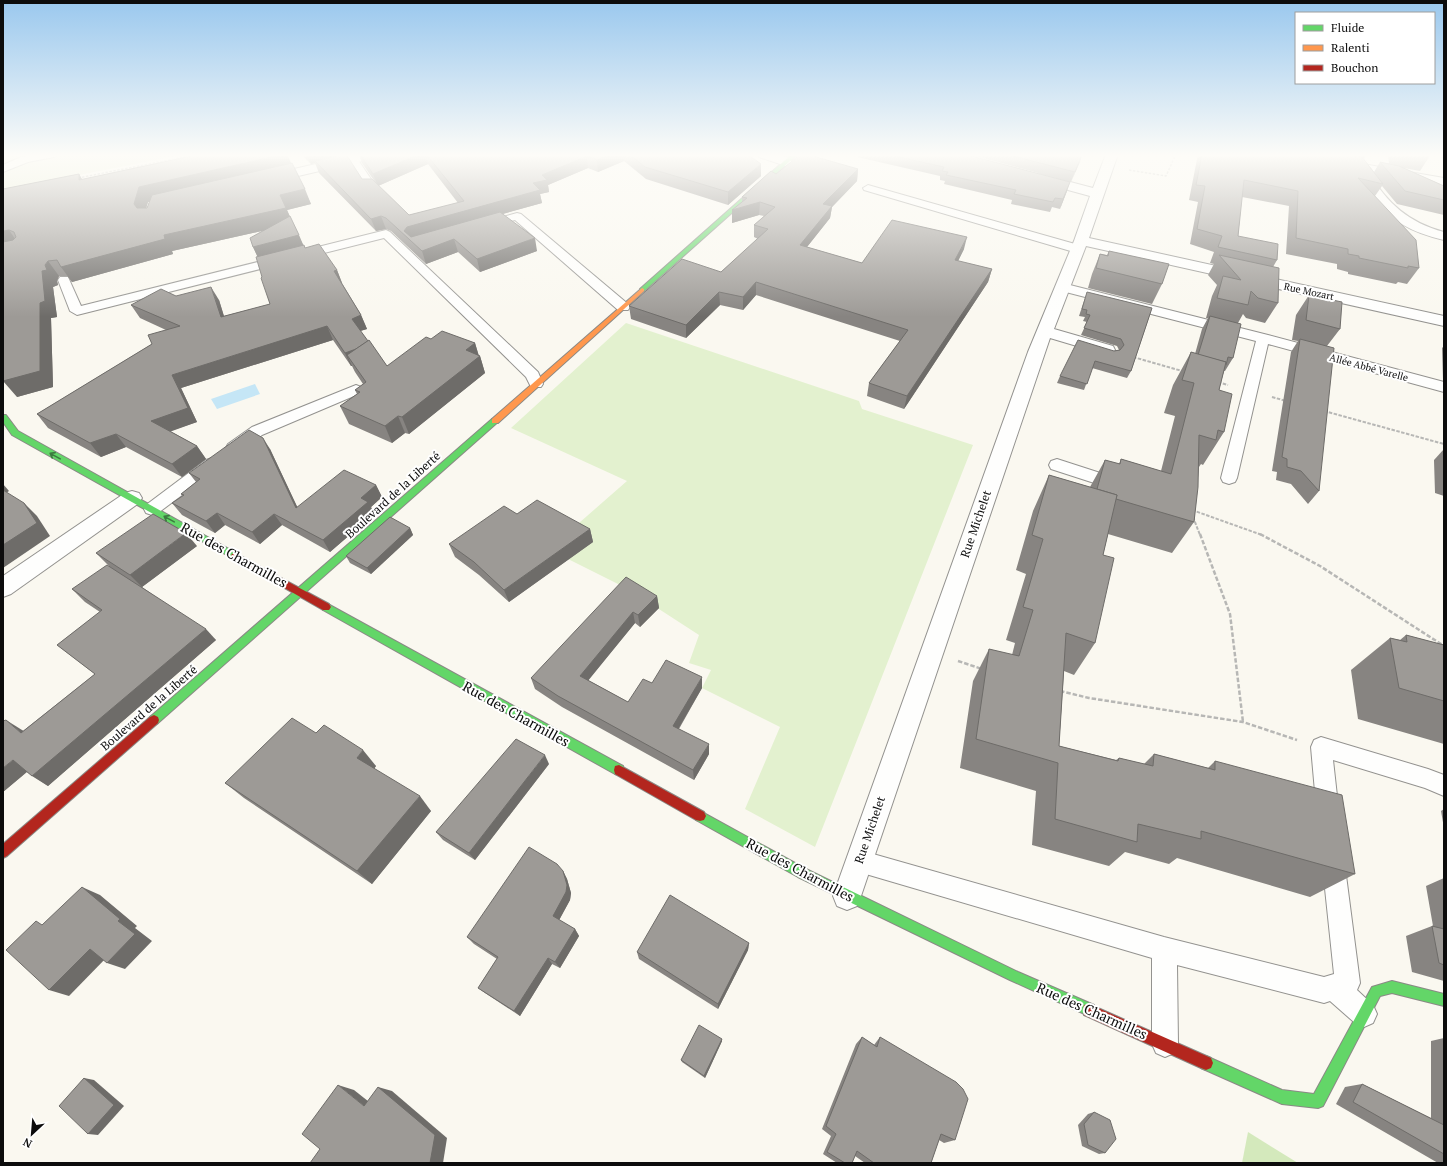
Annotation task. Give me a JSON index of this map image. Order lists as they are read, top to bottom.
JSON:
{
  "streets": {
    "street": [
      "Rue Mozart",
      "Boulevard de la Liberté",
      "Rue Michelet",
      "Rue des Charmilles"
    ],
    "lane": ["Allée Abbé Varelle"]
  },
  "crossings": [
    ["Rue Mozart", "Rue Michelet"],
    ["Allée Abbé Varelle", "Rue Michelet"],
    ["Boulevard de la Liberté", "Rue des Charmilles"],
    ["Rue Michelet", "Rue des Charmilles"]
  ],
  "legend": ["Fluide", "Ralenti", "Bouchon"],
  "north": "bottom left"
}
